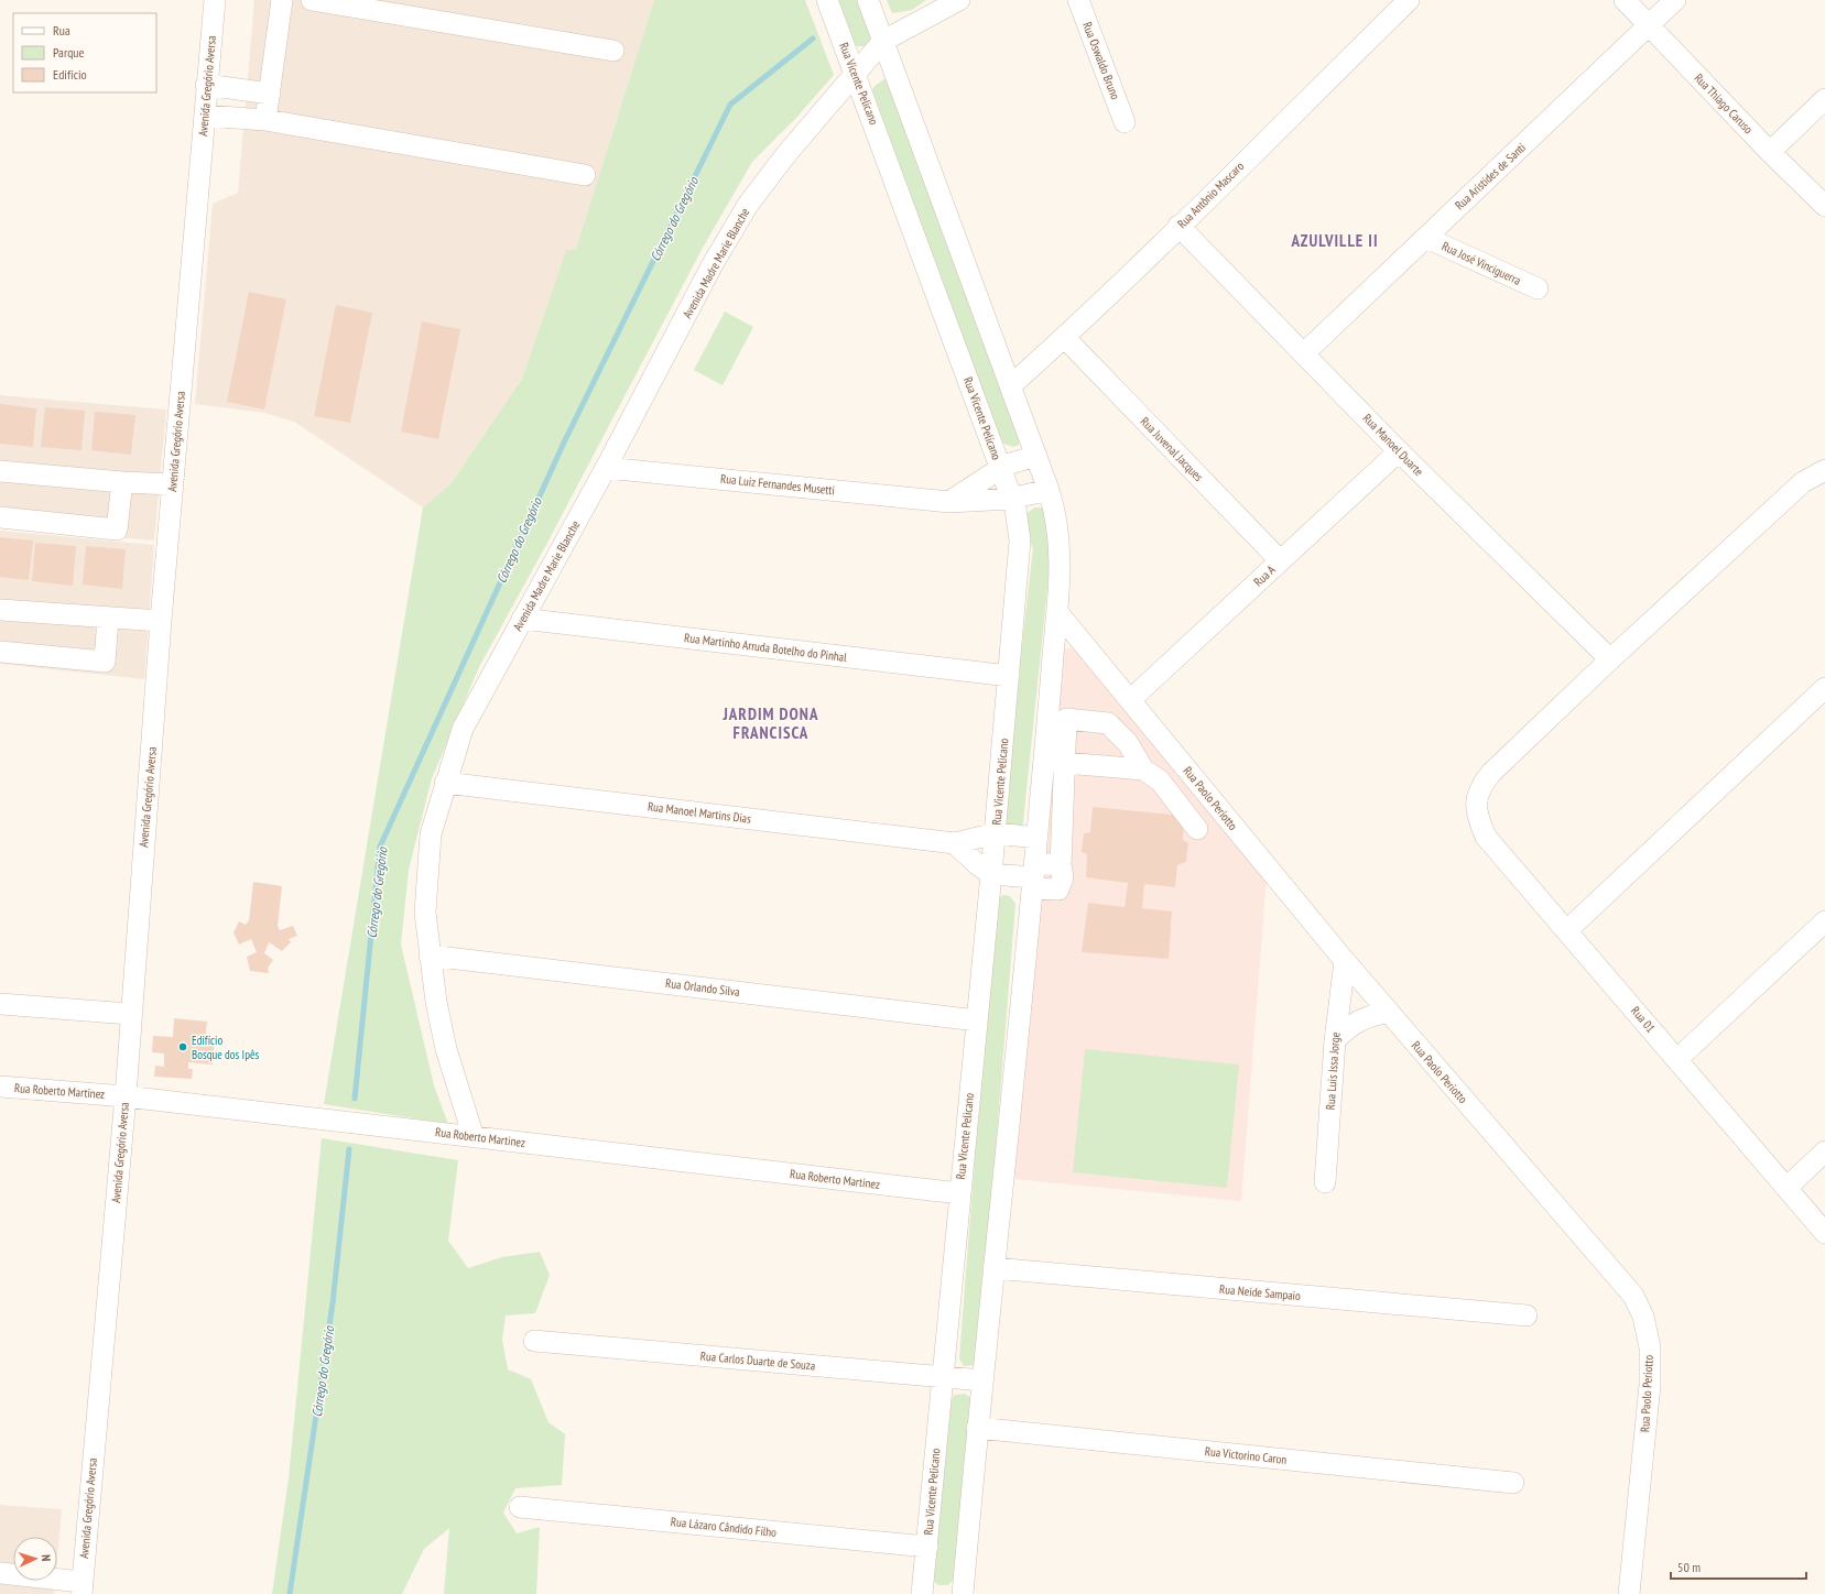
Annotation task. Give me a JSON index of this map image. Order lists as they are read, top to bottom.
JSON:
{
  "streets": {
    "street": [
      "Rua Oswaldo Bruno",
      "Rua Vicente Pelicano",
      "Avenida Gregório Aversa",
      "Rua Thiago Caruso",
      "Rua Aristides de Santi",
      "Rua Antônio Mascaro",
      "Avenida Madre Marie Blanche",
      "Rua José Vinciguerra",
      "Rua Manoel Duarte",
      "Rua Juvenal Jacques",
      "Rua Luiz Fernandes Musetti",
      "Rua A",
      "Rua Martinho Arruda Botelho do Pinhal",
      "Rua Paolo Periotto",
      "Rua Manoel Martins Dias",
      "Rua Orlando Silva",
      "Rua 01",
      "Rua Luis Issa Jorge",
      "Rua Roberto Martinez",
      "Rua Neide Sampaio",
      "Rua Carlos Duarte de Souza",
      "Rua Victorino Caron",
      "Rua Lázaro Cândido Filho"
    ]
  },
  "crossings": [
    ["Rua Vicente Pelicano", "Avenida Madre Marie Blanche"],
    ["Rua Vicente Pelicano", "Rua Luiz Fernandes Musetti"],
    ["Rua Vicente Pelicano", "Rua Martinho Arruda Botelho do Pinhal"],
    ["Rua Vicente Pelicano", "Rua Manoel Martins Dias"],
    ["Rua Vicente Pelicano", "Rua Orlando Silva"],
    ["Rua Vicente Pelicano", "Rua Roberto Martinez"],
    ["Rua Vicente Pelicano", "Rua Carlos Duarte de Souza"],
    ["Rua Vicente Pelicano", "Rua Lázaro Cândido Filho"],
    ["Avenida Gregório Aversa", "Rua Roberto Martinez"],
    ["Rua Thiago Caruso", "Rua Aristides de Santi"],
    ["Rua Aristides de Santi", "Rua José Vinciguerra"],
    ["Rua Aristides de Santi", "Rua Manoel Duarte"],
    ["Rua Antônio Mascaro", "Rua Manoel Duarte"],
    ["Rua Antônio Mascaro", "Rua Juvenal Jacques"],
    ["Avenida Madre Marie Blanche", "Rua Luiz Fernandes Musetti"],
    ["Avenida Madre Marie Blanche", "Rua Martinho Arruda Botelho do Pinhal"],
    ["Avenida Madre Marie Blanche", "Rua Manoel Martins Dias"],
    ["Avenida Madre Marie Blanche", "Rua Orlando Silva"],
    ["Avenida Madre Marie Blanche", "Rua Roberto Martinez"],
    ["Rua Manoel Duarte", "Rua A"],
    ["Rua Manoel Duarte", "Rua 01"],
    ["Rua Juvenal Jacques", "Rua A"],
    ["Rua A", "Rua Paolo Periotto"],
    ["Rua Paolo Periotto", "Rua Luis Issa Jorge"]
  ],
  "districts": ["AZULVILLE II", "JARDIM DONA FRANCISCA"],
  "water": ["Córrego do Gregório"],
  "places": ["Edifício Bosque dos Ipês"],
  "legend": ["Rua", "Parque", "Edifício"],
  "scale_bar": "50 m",
  "north": "right"
}
